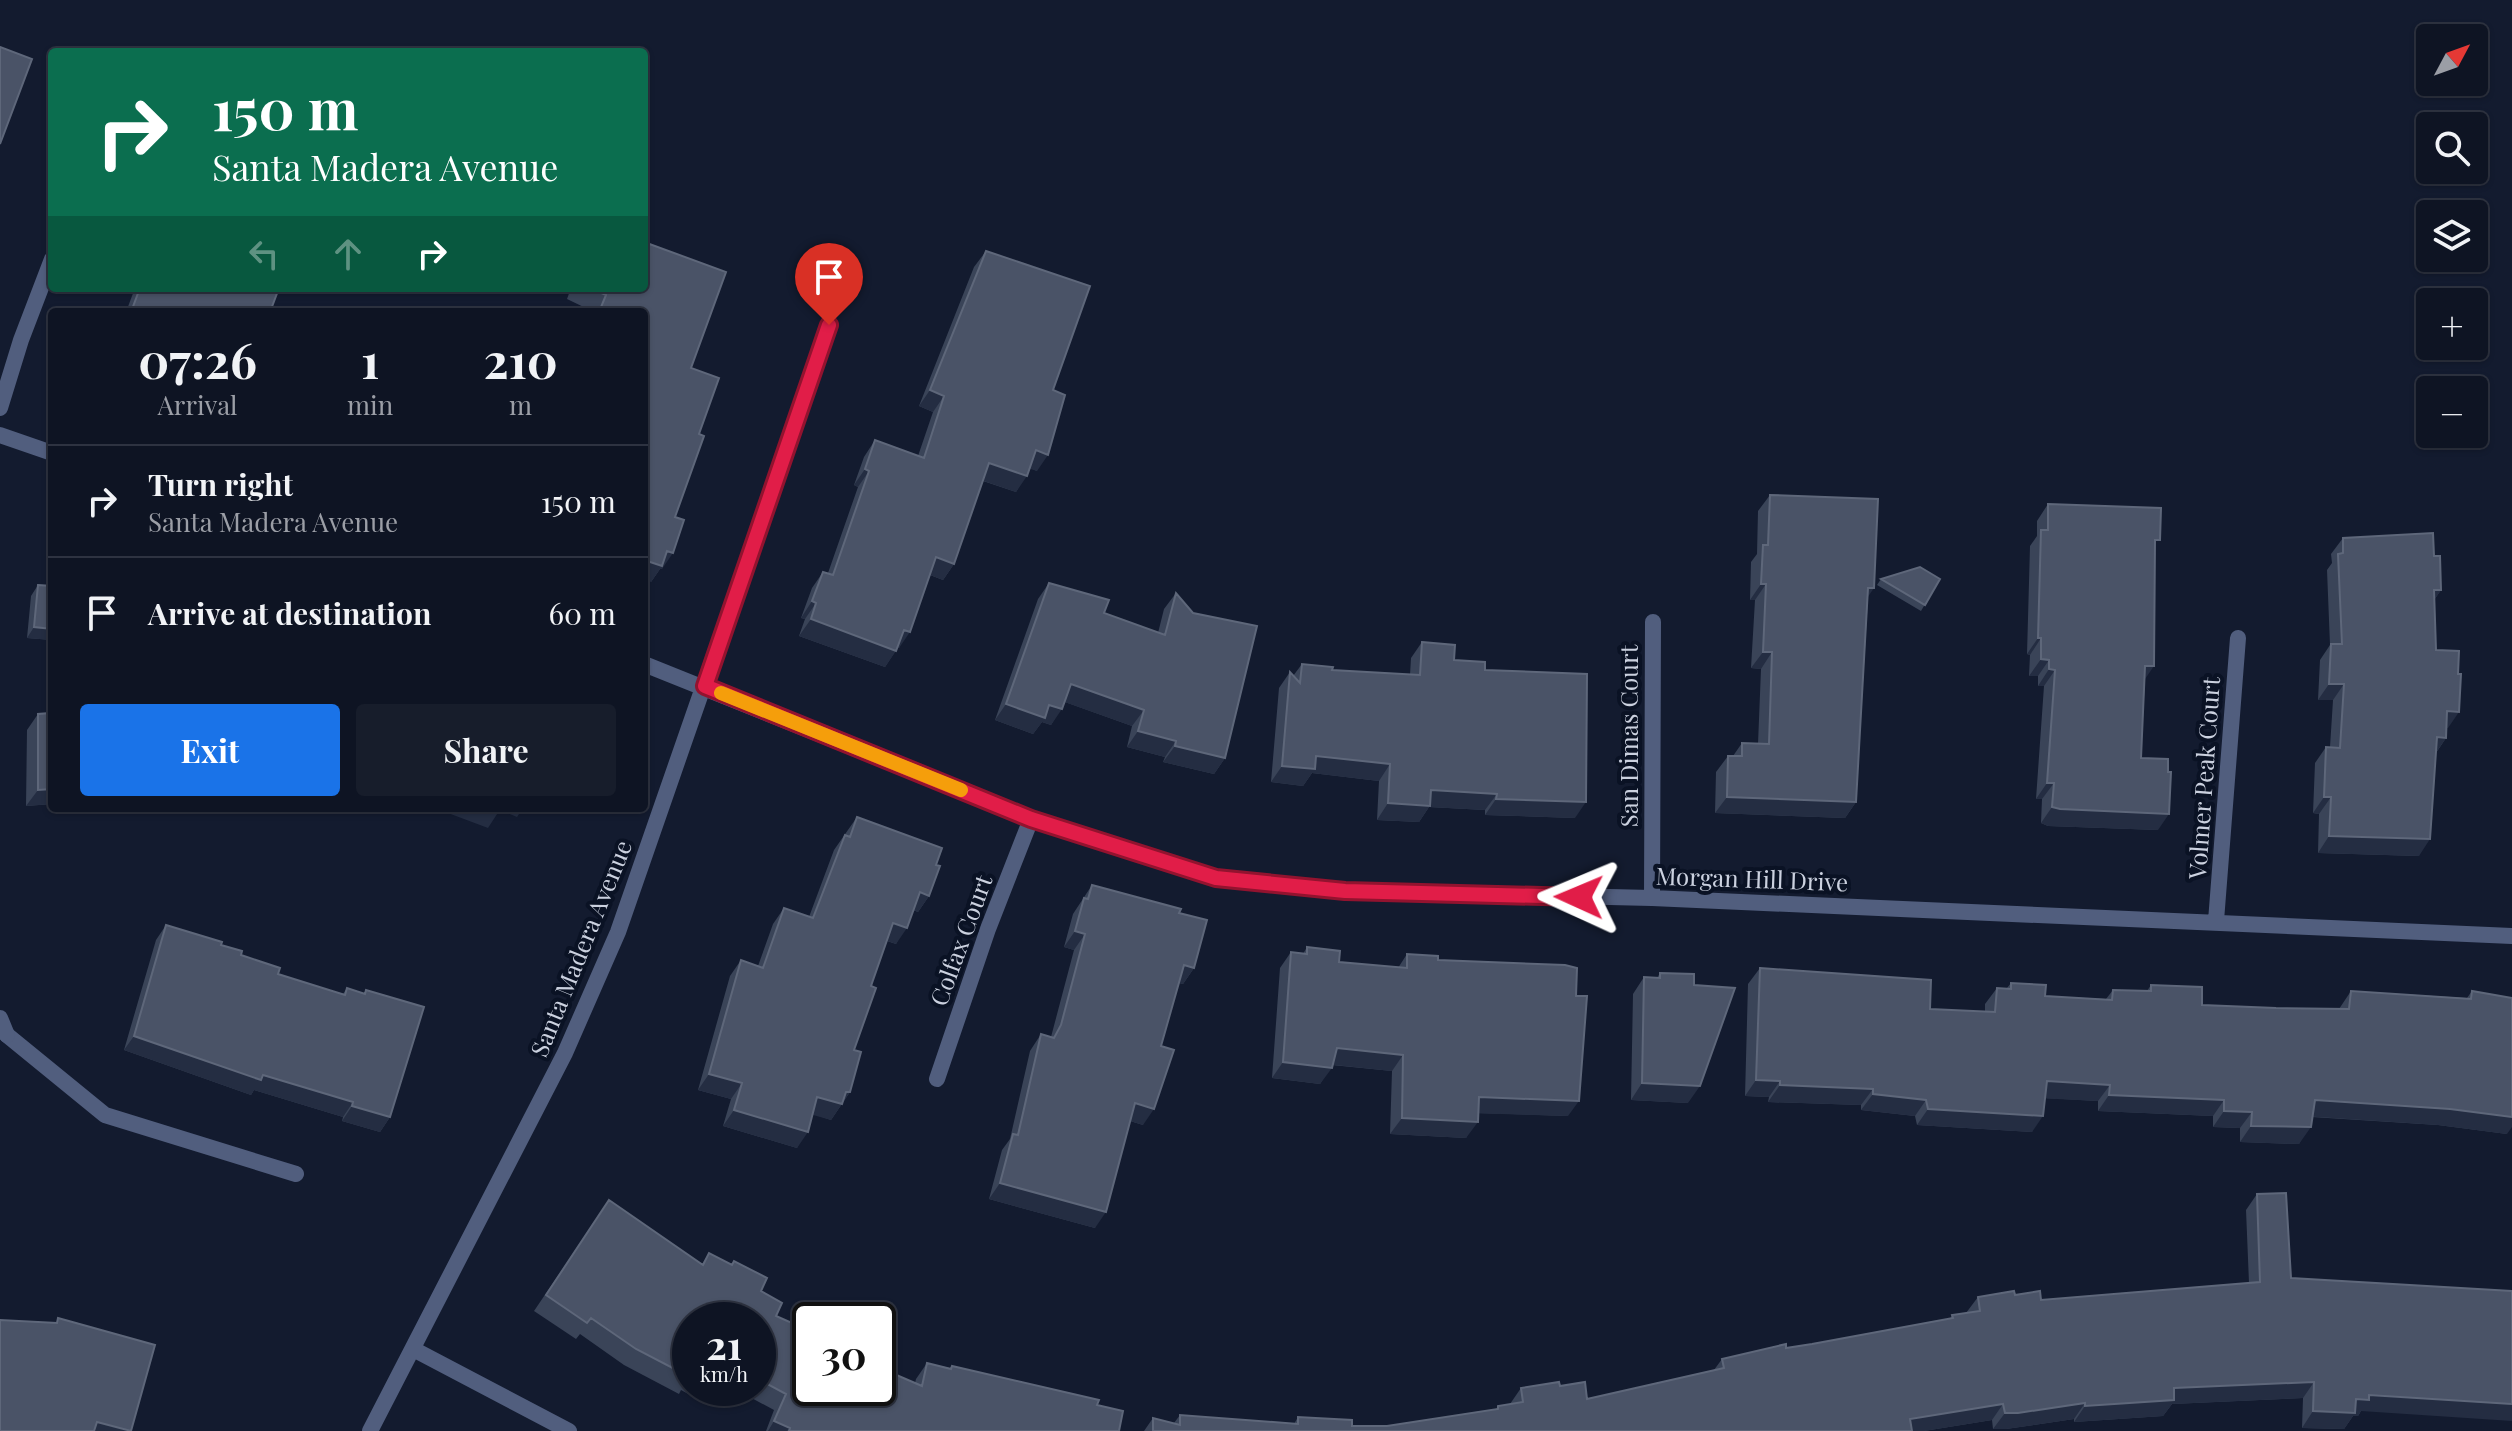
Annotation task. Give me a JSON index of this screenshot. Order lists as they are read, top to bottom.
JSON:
{
  "streets": {
    "street": [
      "San Dimas Court",
      "Volmer Peak Court",
      "Morgan Hill Drive",
      "Colfax Court",
      "Santa Madera Avenue"
    ]
  },
  "crossings": [
    ["San Dimas Court", "Morgan Hill Drive"],
    ["Volmer Peak Court", "Morgan Hill Drive"],
    ["Morgan Hill Drive", "Colfax Court"],
    ["Morgan Hill Drive", "Santa Madera Avenue"]
  ],
  "north": "top right",
  "page": {
    "map_buttons": ["+", "−"],
    "turn": ["150 m", "Santa Madera Avenue"],
    "eta": [
      "07:26",
      "Arrival",
      "1",
      "min",
      "210",
      "m"
    ],
    "list": [
      {
        "name": "Turn right",
        "note": "Santa Madera Avenue",
        "value": "150 m"
      },
      {
        "name": "Arrive at destination",
        "value": "60 m"
      }
    ],
    "buttons": ["Exit", "Share"],
    "speed": "21 km/h",
    "limit": "30"
  }
}
